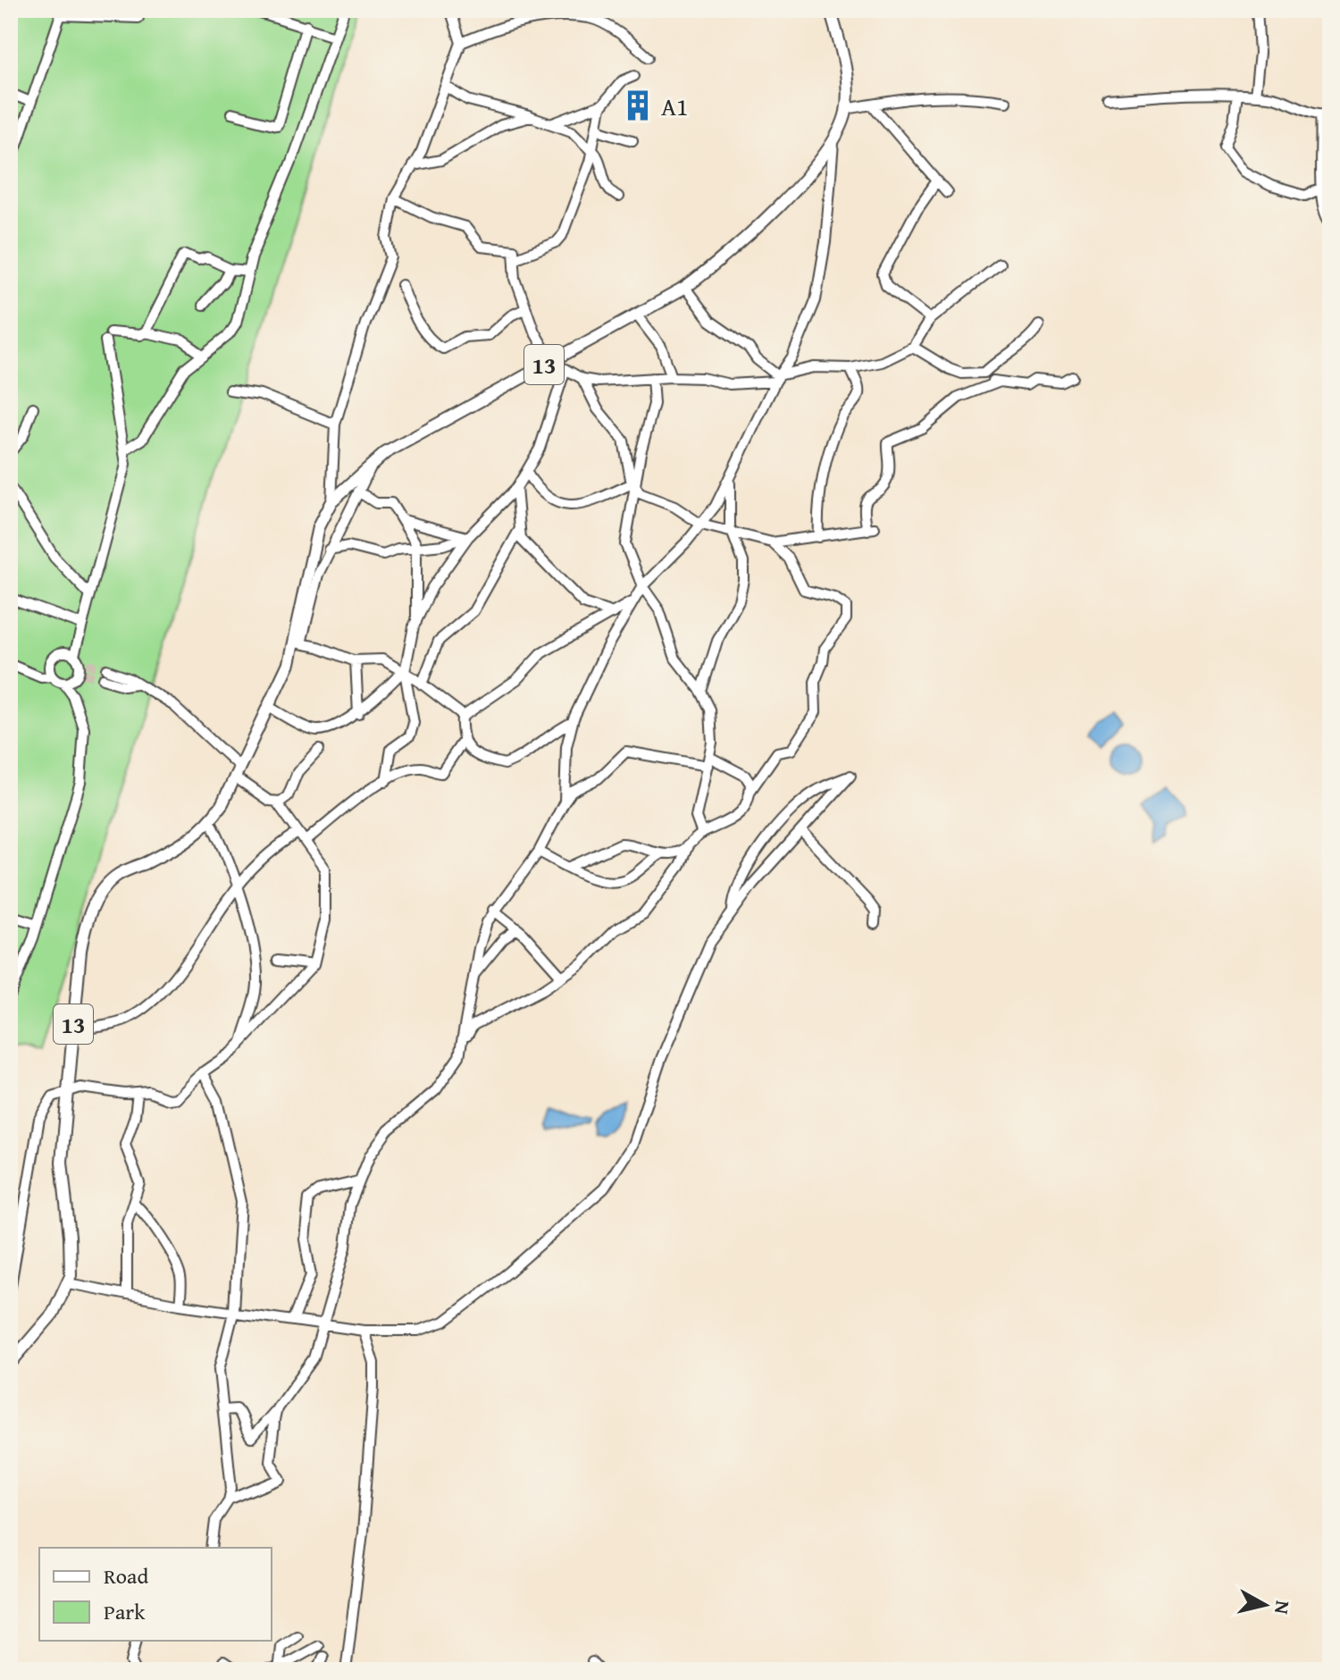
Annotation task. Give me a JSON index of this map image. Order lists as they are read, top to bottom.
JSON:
{
  "streets": {
    "main road": ["13"]
  },
  "places": {
    "building": ["A1"]
  },
  "legend": ["Road", "Park"],
  "north": "right"
}
